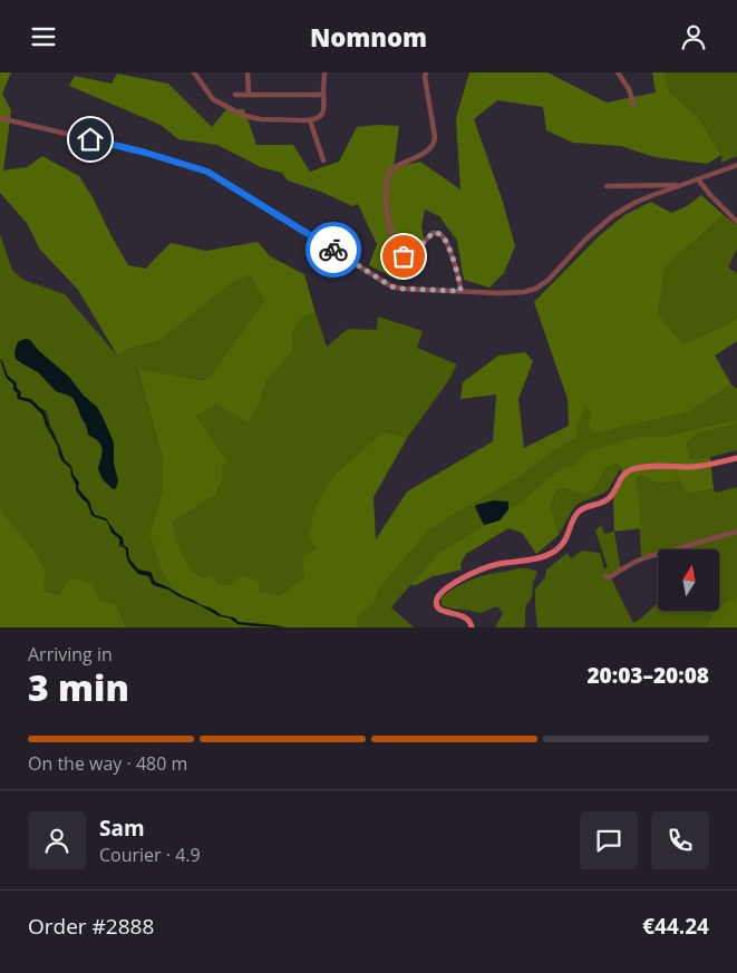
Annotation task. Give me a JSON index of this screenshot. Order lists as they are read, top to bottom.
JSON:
{
  "north": "top",
  "page": {
    "header": "Nomnom",
    "heading": ["3 min", "Arriving in", "20:03–20:08"],
    "panel": [
      "Sam",
      "Courier · 4.9",
      "Order #2888",
      "€44.24"
    ],
    "bar": "On the way · 480 m"
  }
}
